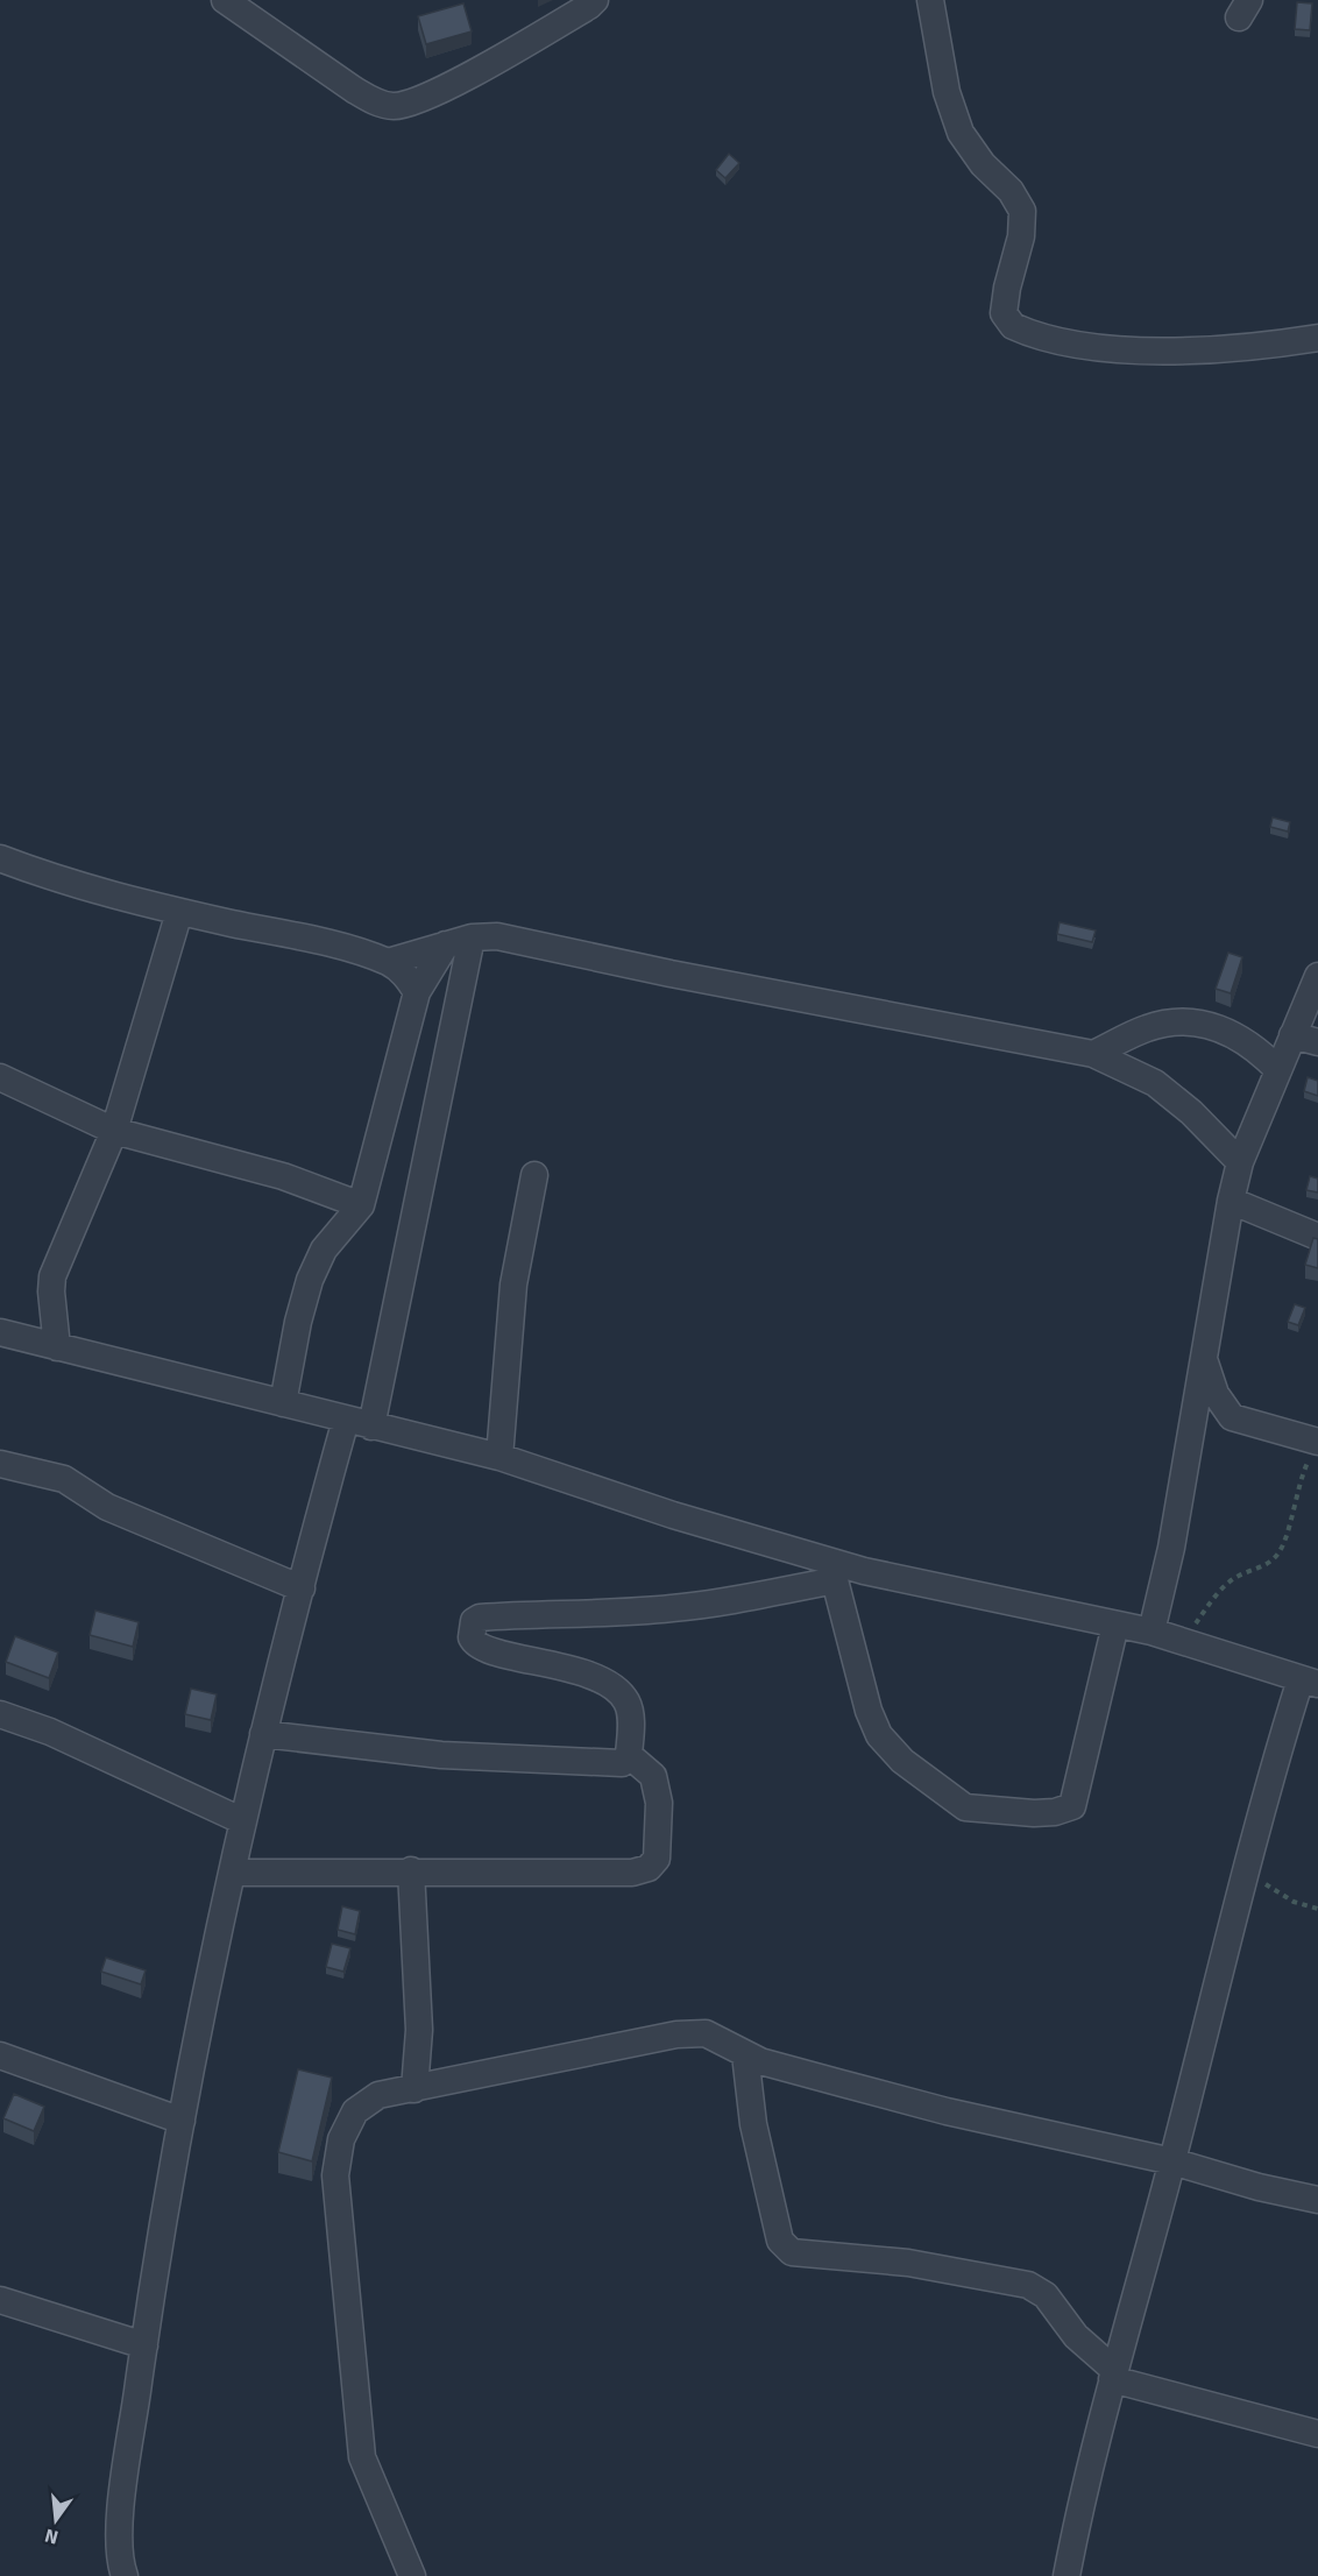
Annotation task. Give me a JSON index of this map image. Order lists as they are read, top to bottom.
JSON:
{
  "north": "bottom"
}
